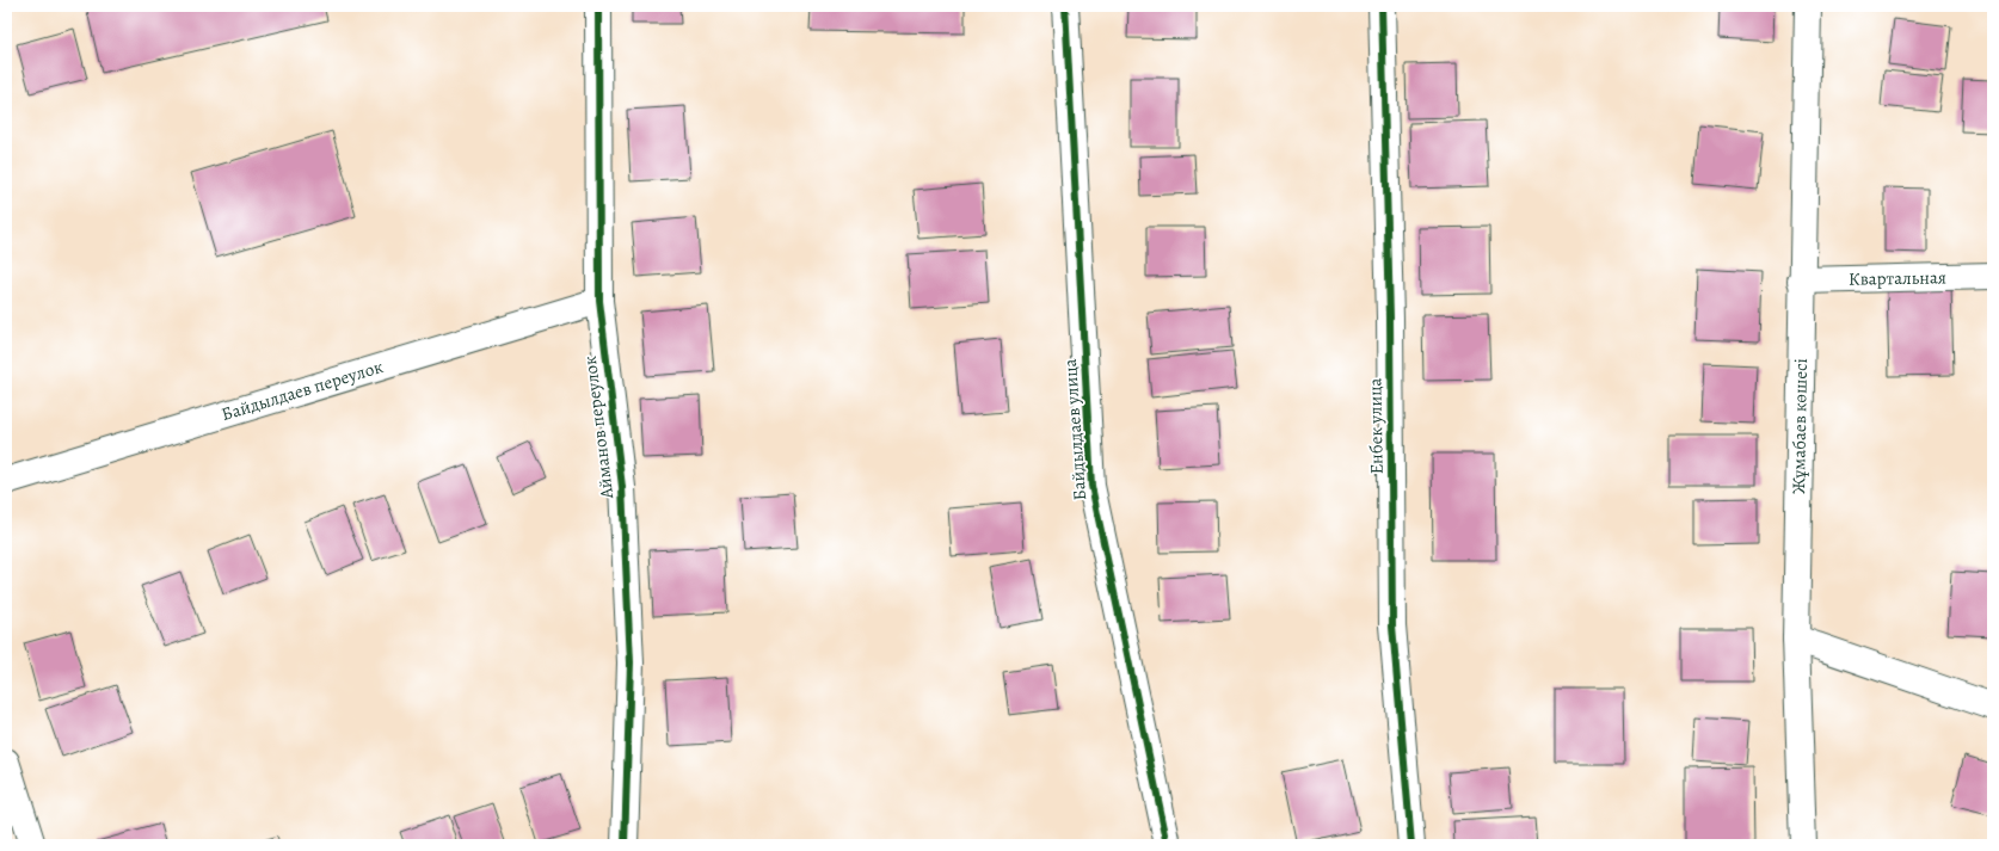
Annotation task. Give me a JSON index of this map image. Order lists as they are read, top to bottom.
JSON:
{
  "streets": {
    "street": [
      "Квартальная",
      "Байдылдаев переулок",
      "Енбек улица",
      "Жұмабаев көшесі",
      "Айманов переулок",
      "Байдылдаев улица"
    ]
  },
  "crossings": [
    ["Квартальная", "Жұмабаев көшесі"],
    ["Байдылдаев переулок", "Айманов переулок"]
  ]
}
